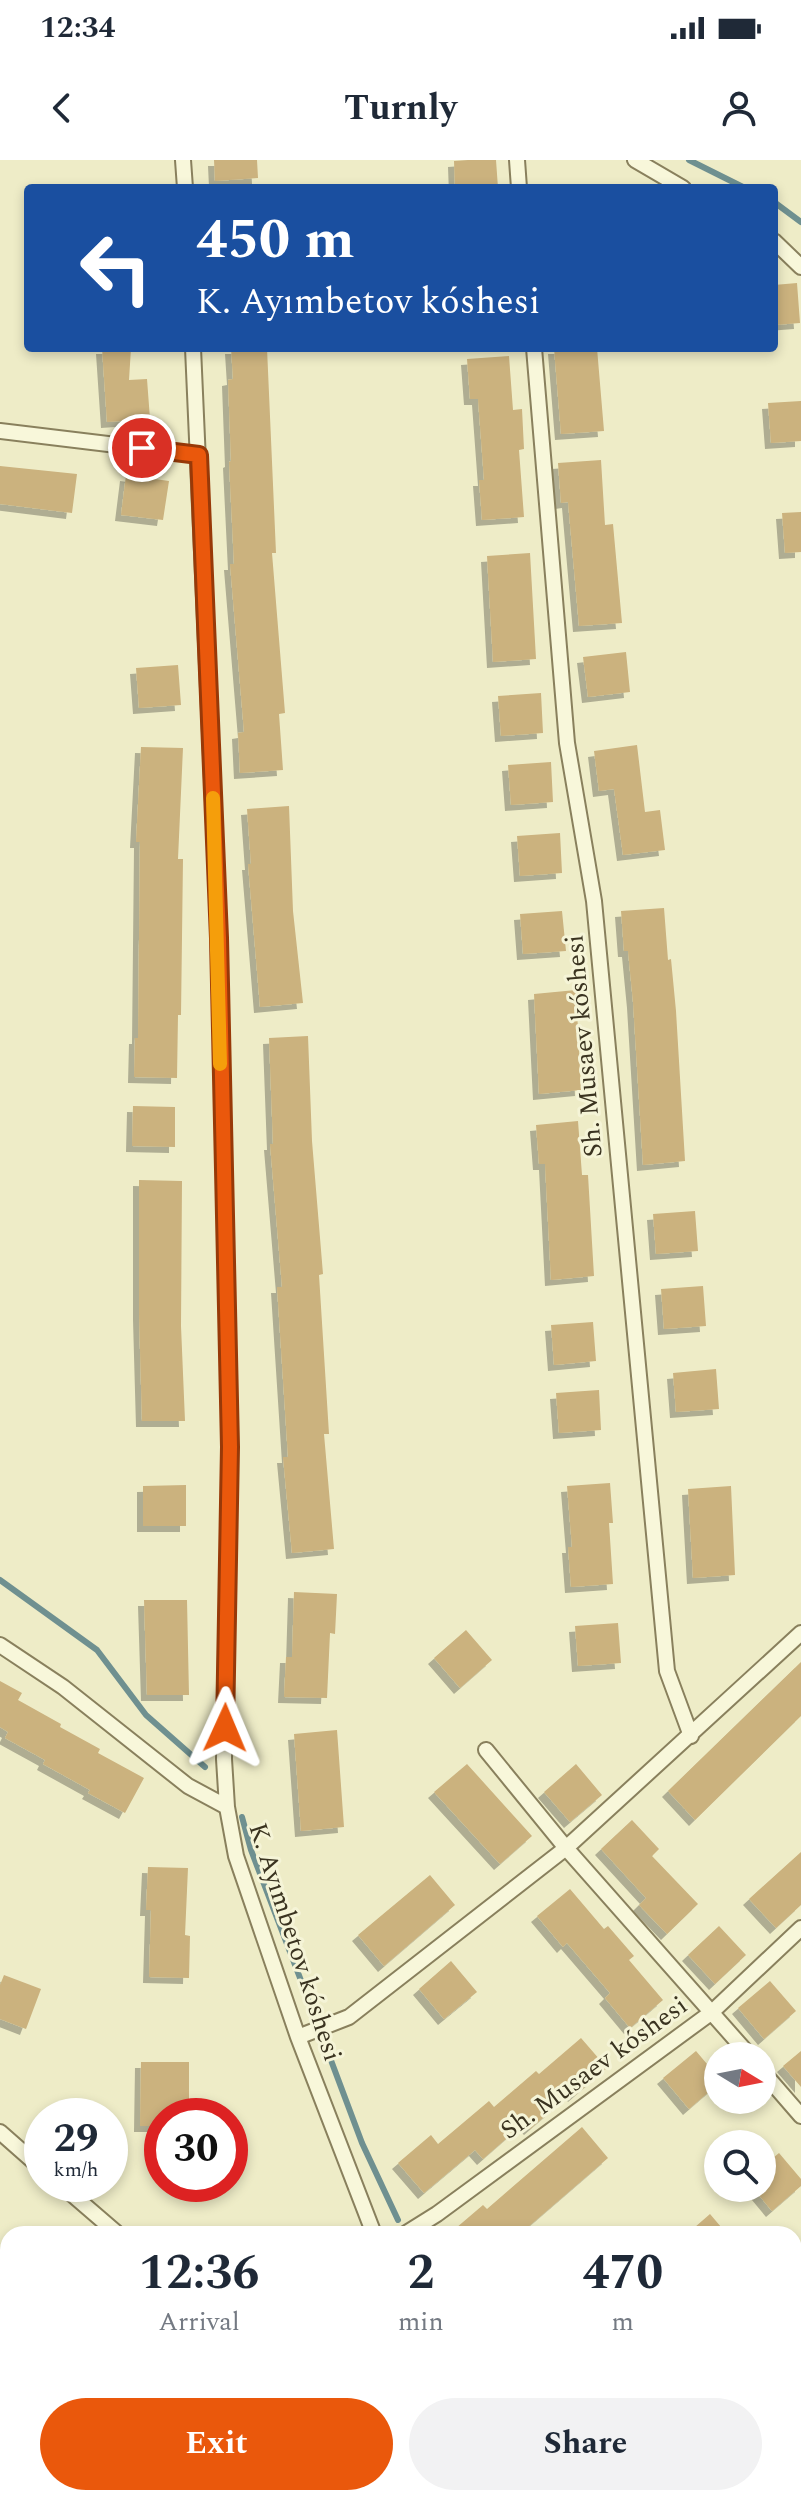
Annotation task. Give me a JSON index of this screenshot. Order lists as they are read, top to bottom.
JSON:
{
  "streets": {
    "street": ["Sh. Musaev kóshesi", "K. Ayımbetov kóshesi"]
  },
  "north": "right",
  "page": {
    "status": "12:34",
    "header": "Turnly",
    "turn": ["450 m", "K. Ayımbetov kóshesi"],
    "speed": "29 km/h",
    "limit": "30",
    "eta": [
      "12:36",
      "Arrival",
      "2",
      "min",
      "470",
      "m"
    ],
    "buttons": ["Exit", "Share"]
  }
}
